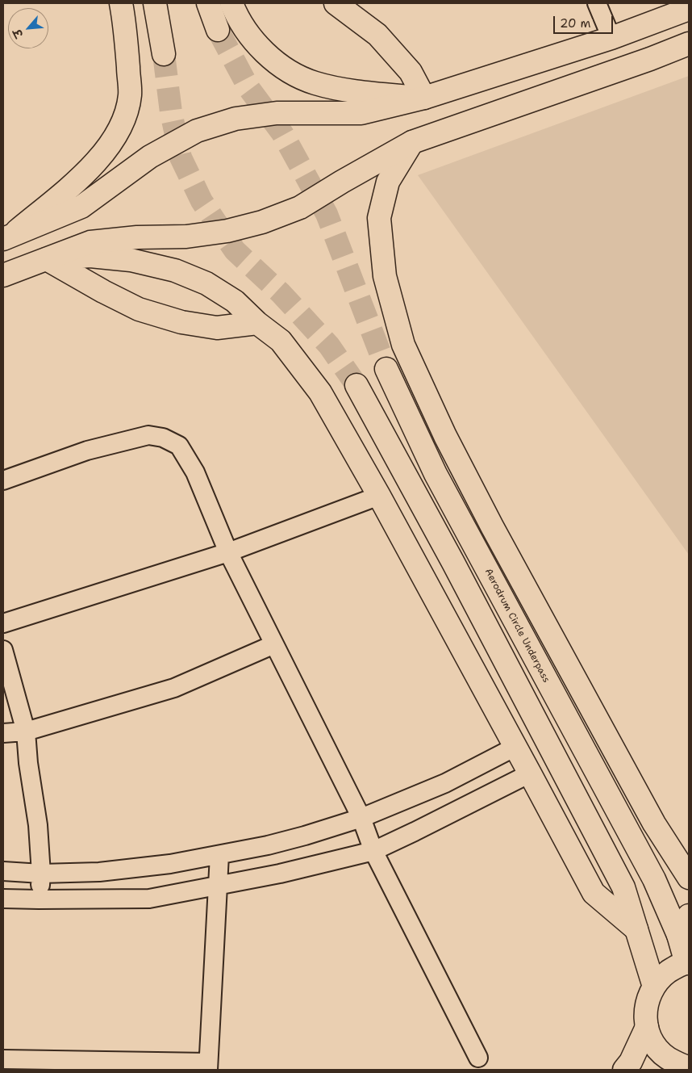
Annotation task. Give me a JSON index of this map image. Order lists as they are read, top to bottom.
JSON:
{
  "streets": {
    "main road": ["Aerodrum Circle Underpass"]
  },
  "scale_bar": "20 m",
  "north": "bottom left"
}
